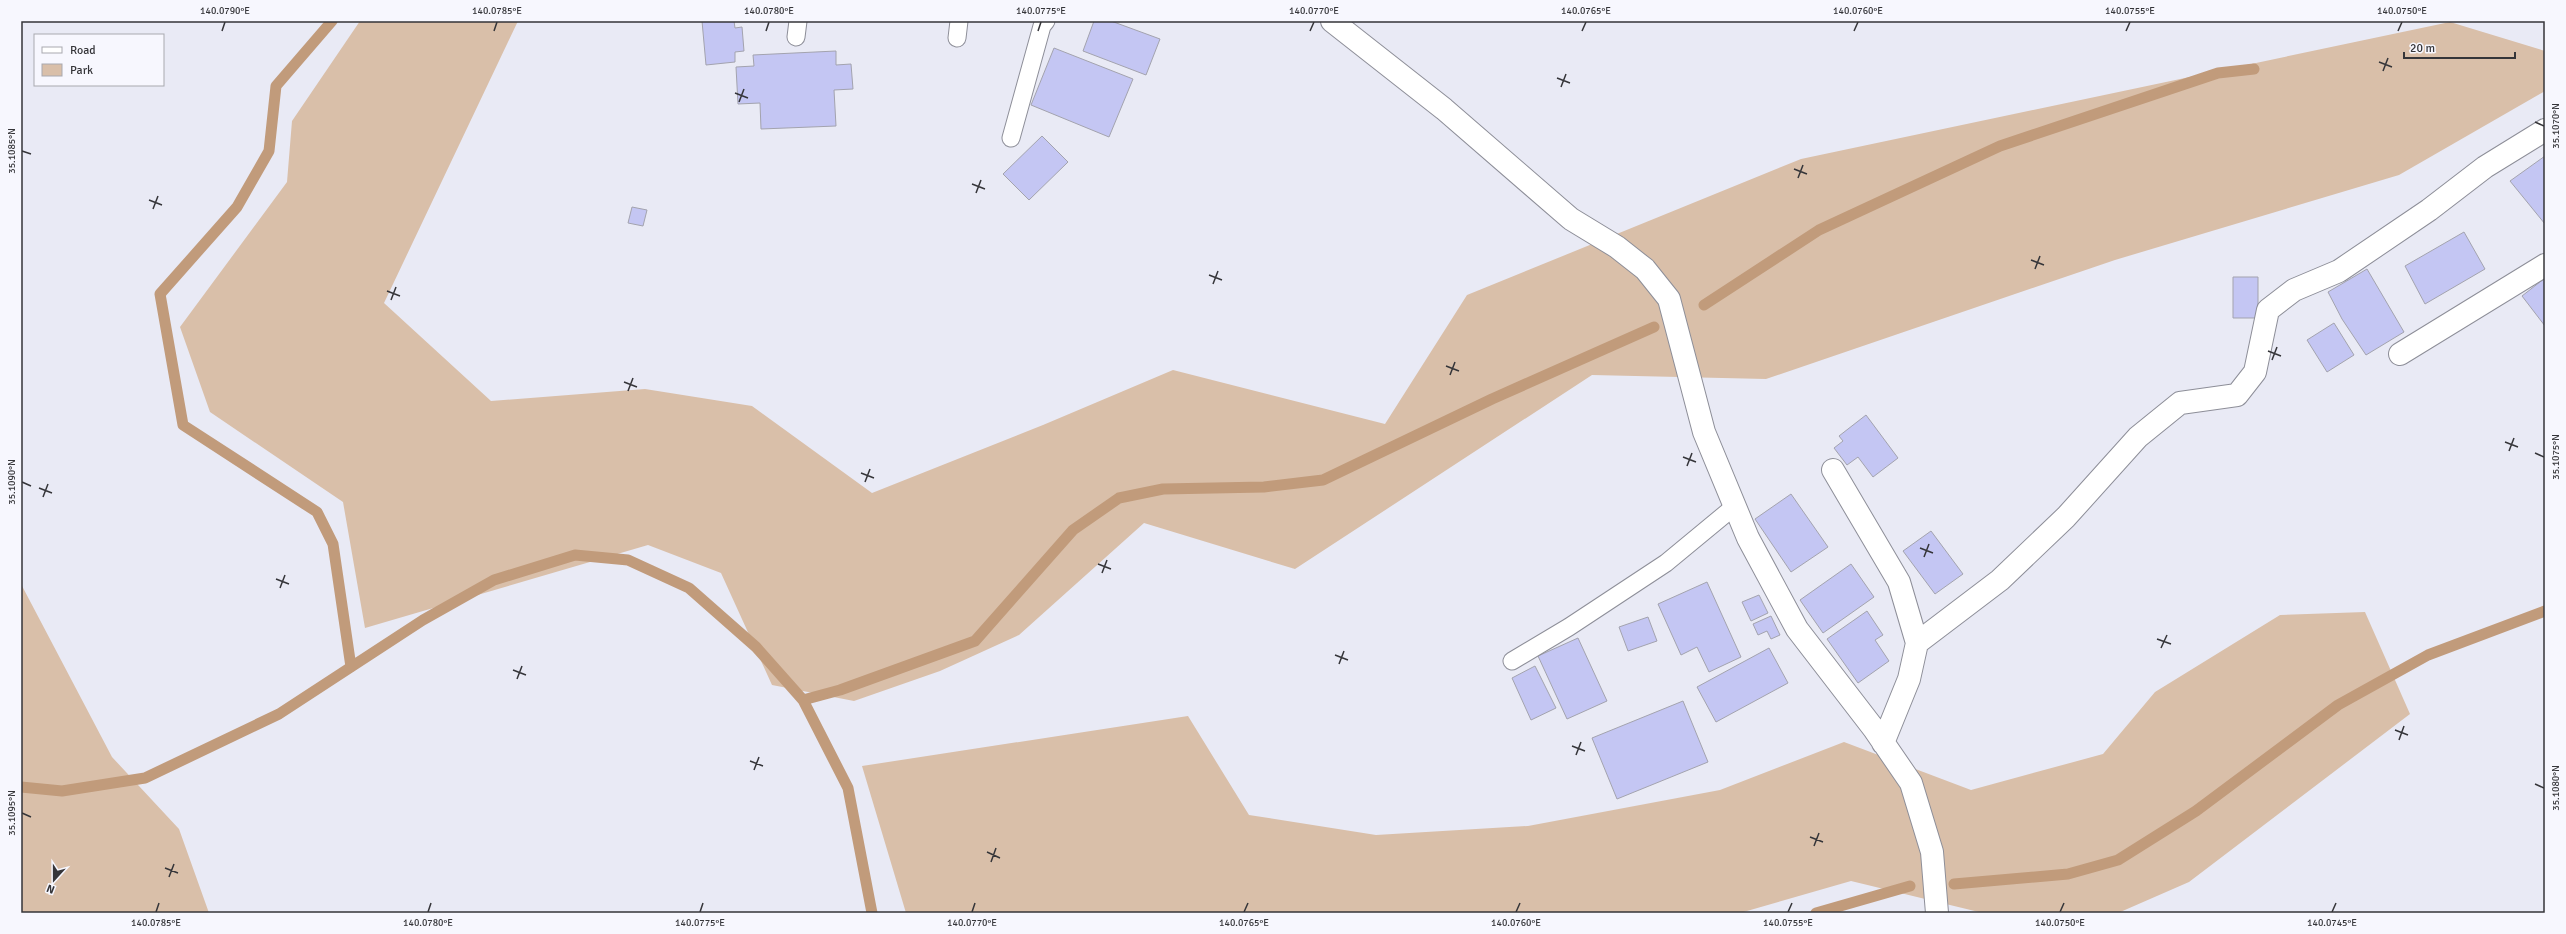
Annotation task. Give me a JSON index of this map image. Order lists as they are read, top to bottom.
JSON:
{
  "legend": ["Road", "Park"],
  "scale_bar": "20 m",
  "north": "bottom",
  "coordinates": [
    "140.0790°E",
    "140.0785°E",
    "140.0780°E",
    "140.0775°E",
    "140.0770°E",
    "140.0765°E",
    "140.0760°E",
    "140.0755°E",
    "140.0750°E",
    "35.1070°N",
    "35.1085°N",
    "35.1075°N",
    "35.1090°N",
    "35.1080°N",
    "35.1095°N",
    "140.0745°E"
  ]
}
